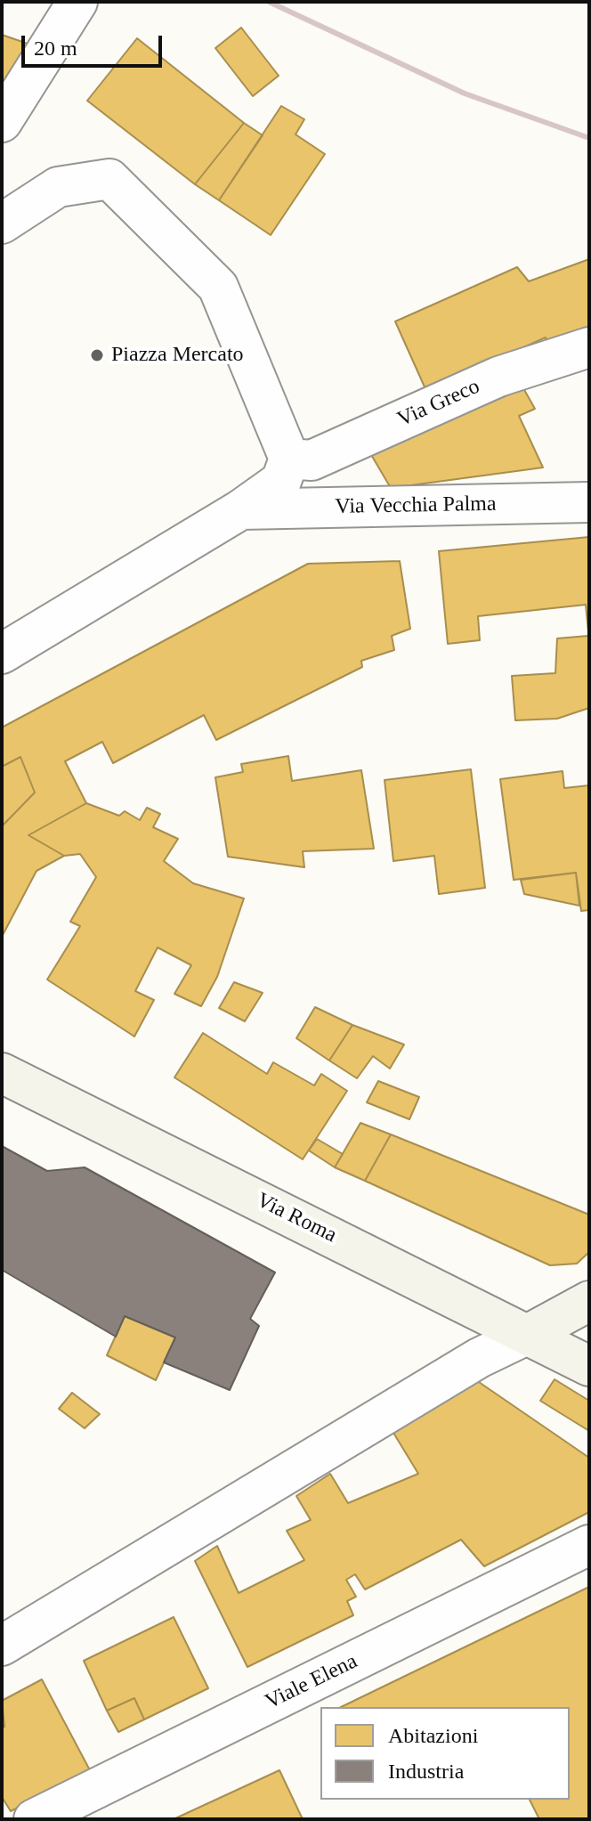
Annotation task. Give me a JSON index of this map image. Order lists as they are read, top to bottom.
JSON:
{
  "streets": {
    "main road": ["Via Roma"],
    "street": ["Via Greco", "Via Vecchia Palma", "Viale Elena"]
  },
  "places": ["Piazza Mercato"],
  "legend": ["Abitazioni", "Industria"],
  "scale_bar": "20 m"
}
